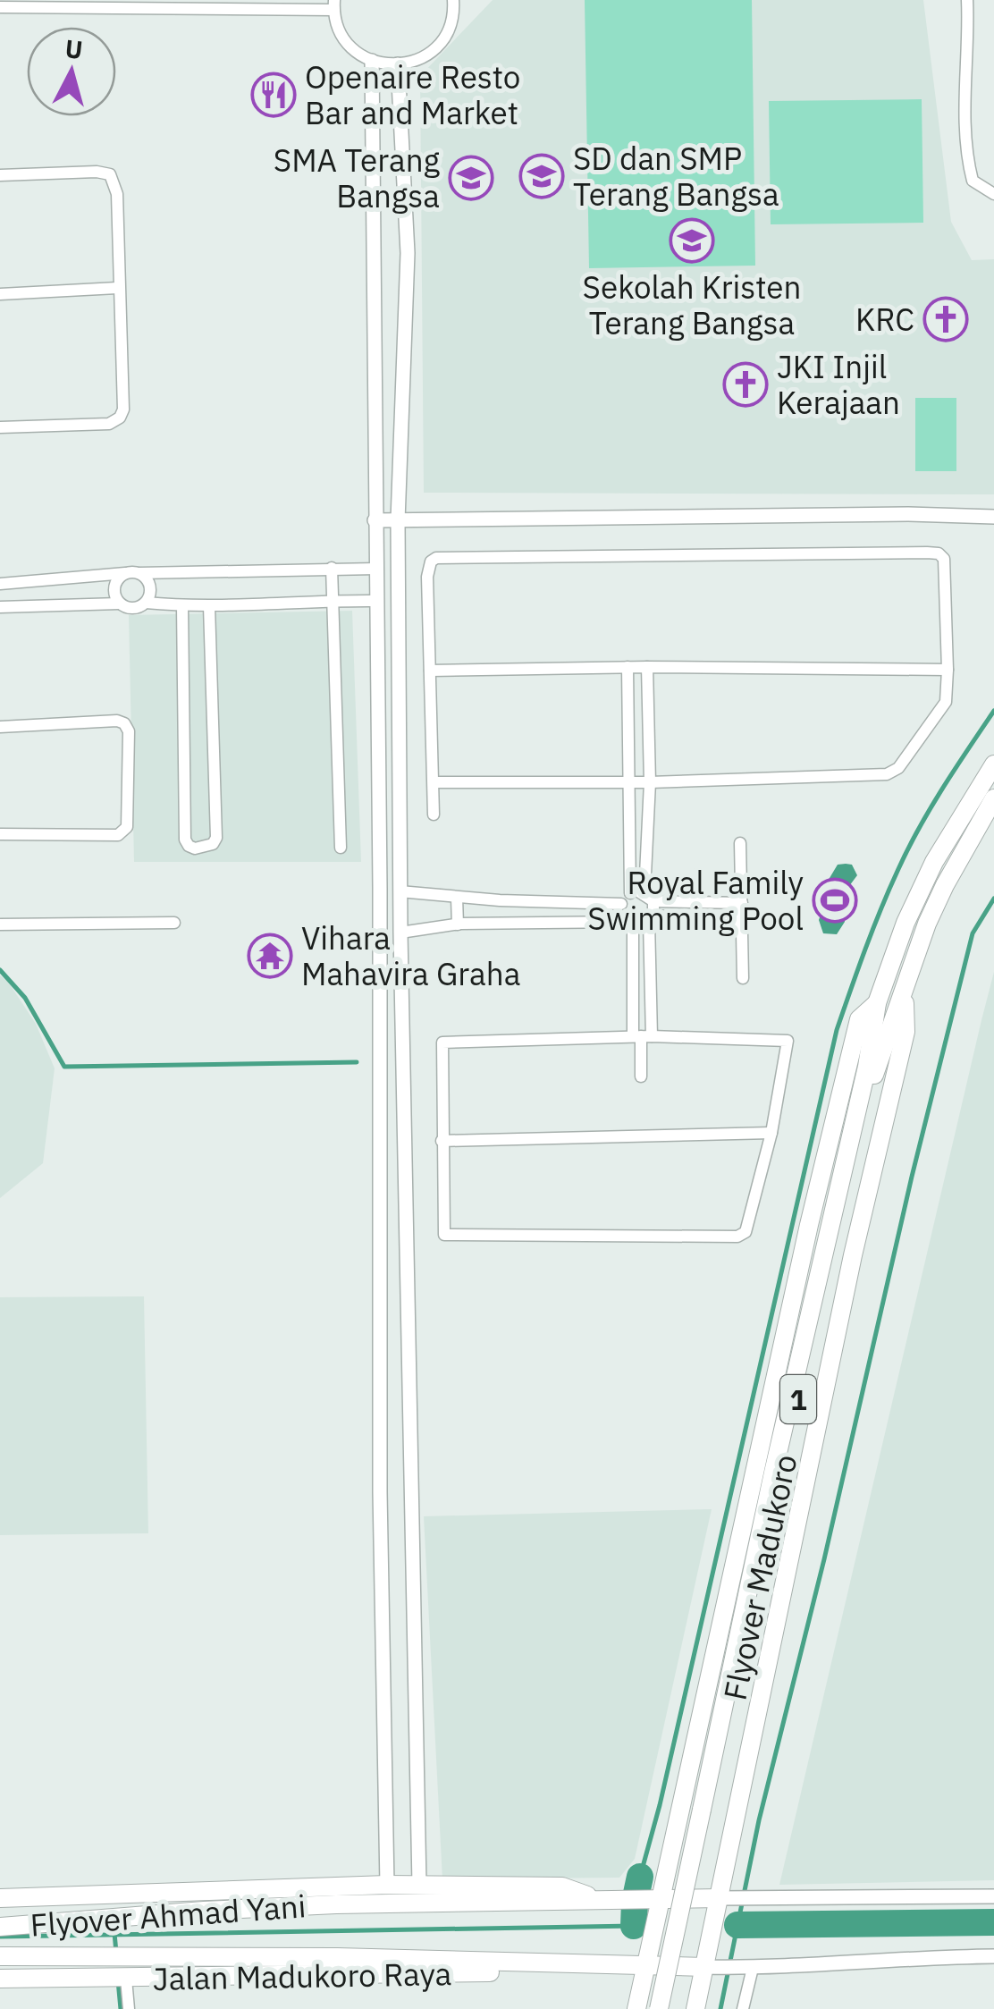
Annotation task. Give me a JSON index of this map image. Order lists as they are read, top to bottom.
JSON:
{
  "streets": {
    "highway": [
      "1",
      "Flyover Madukoro",
      "Flyover Ahmad Yani",
      "Jalan Madukoro Raya"
    ]
  },
  "crossings": [
    ["1", "Flyover Madukoro"],
    ["Flyover Ahmad Yani", "Jalan Madukoro Raya"]
  ],
  "places": {
    "restaurant": ["Openaire Resto Bar and Market"],
    "school or university": ["SD dan SMP Terang Bangsa", "SMA Terang Bangsa", "Sekolah Kristen Terang Bangsa"],
    "church": ["KRC", "JKI Injil Kerajaan"],
    "sports": ["Royal Family Swimming Pool"],
    "temple": ["Vihara Mahavira Graha"]
  },
  "north": "top"
}
